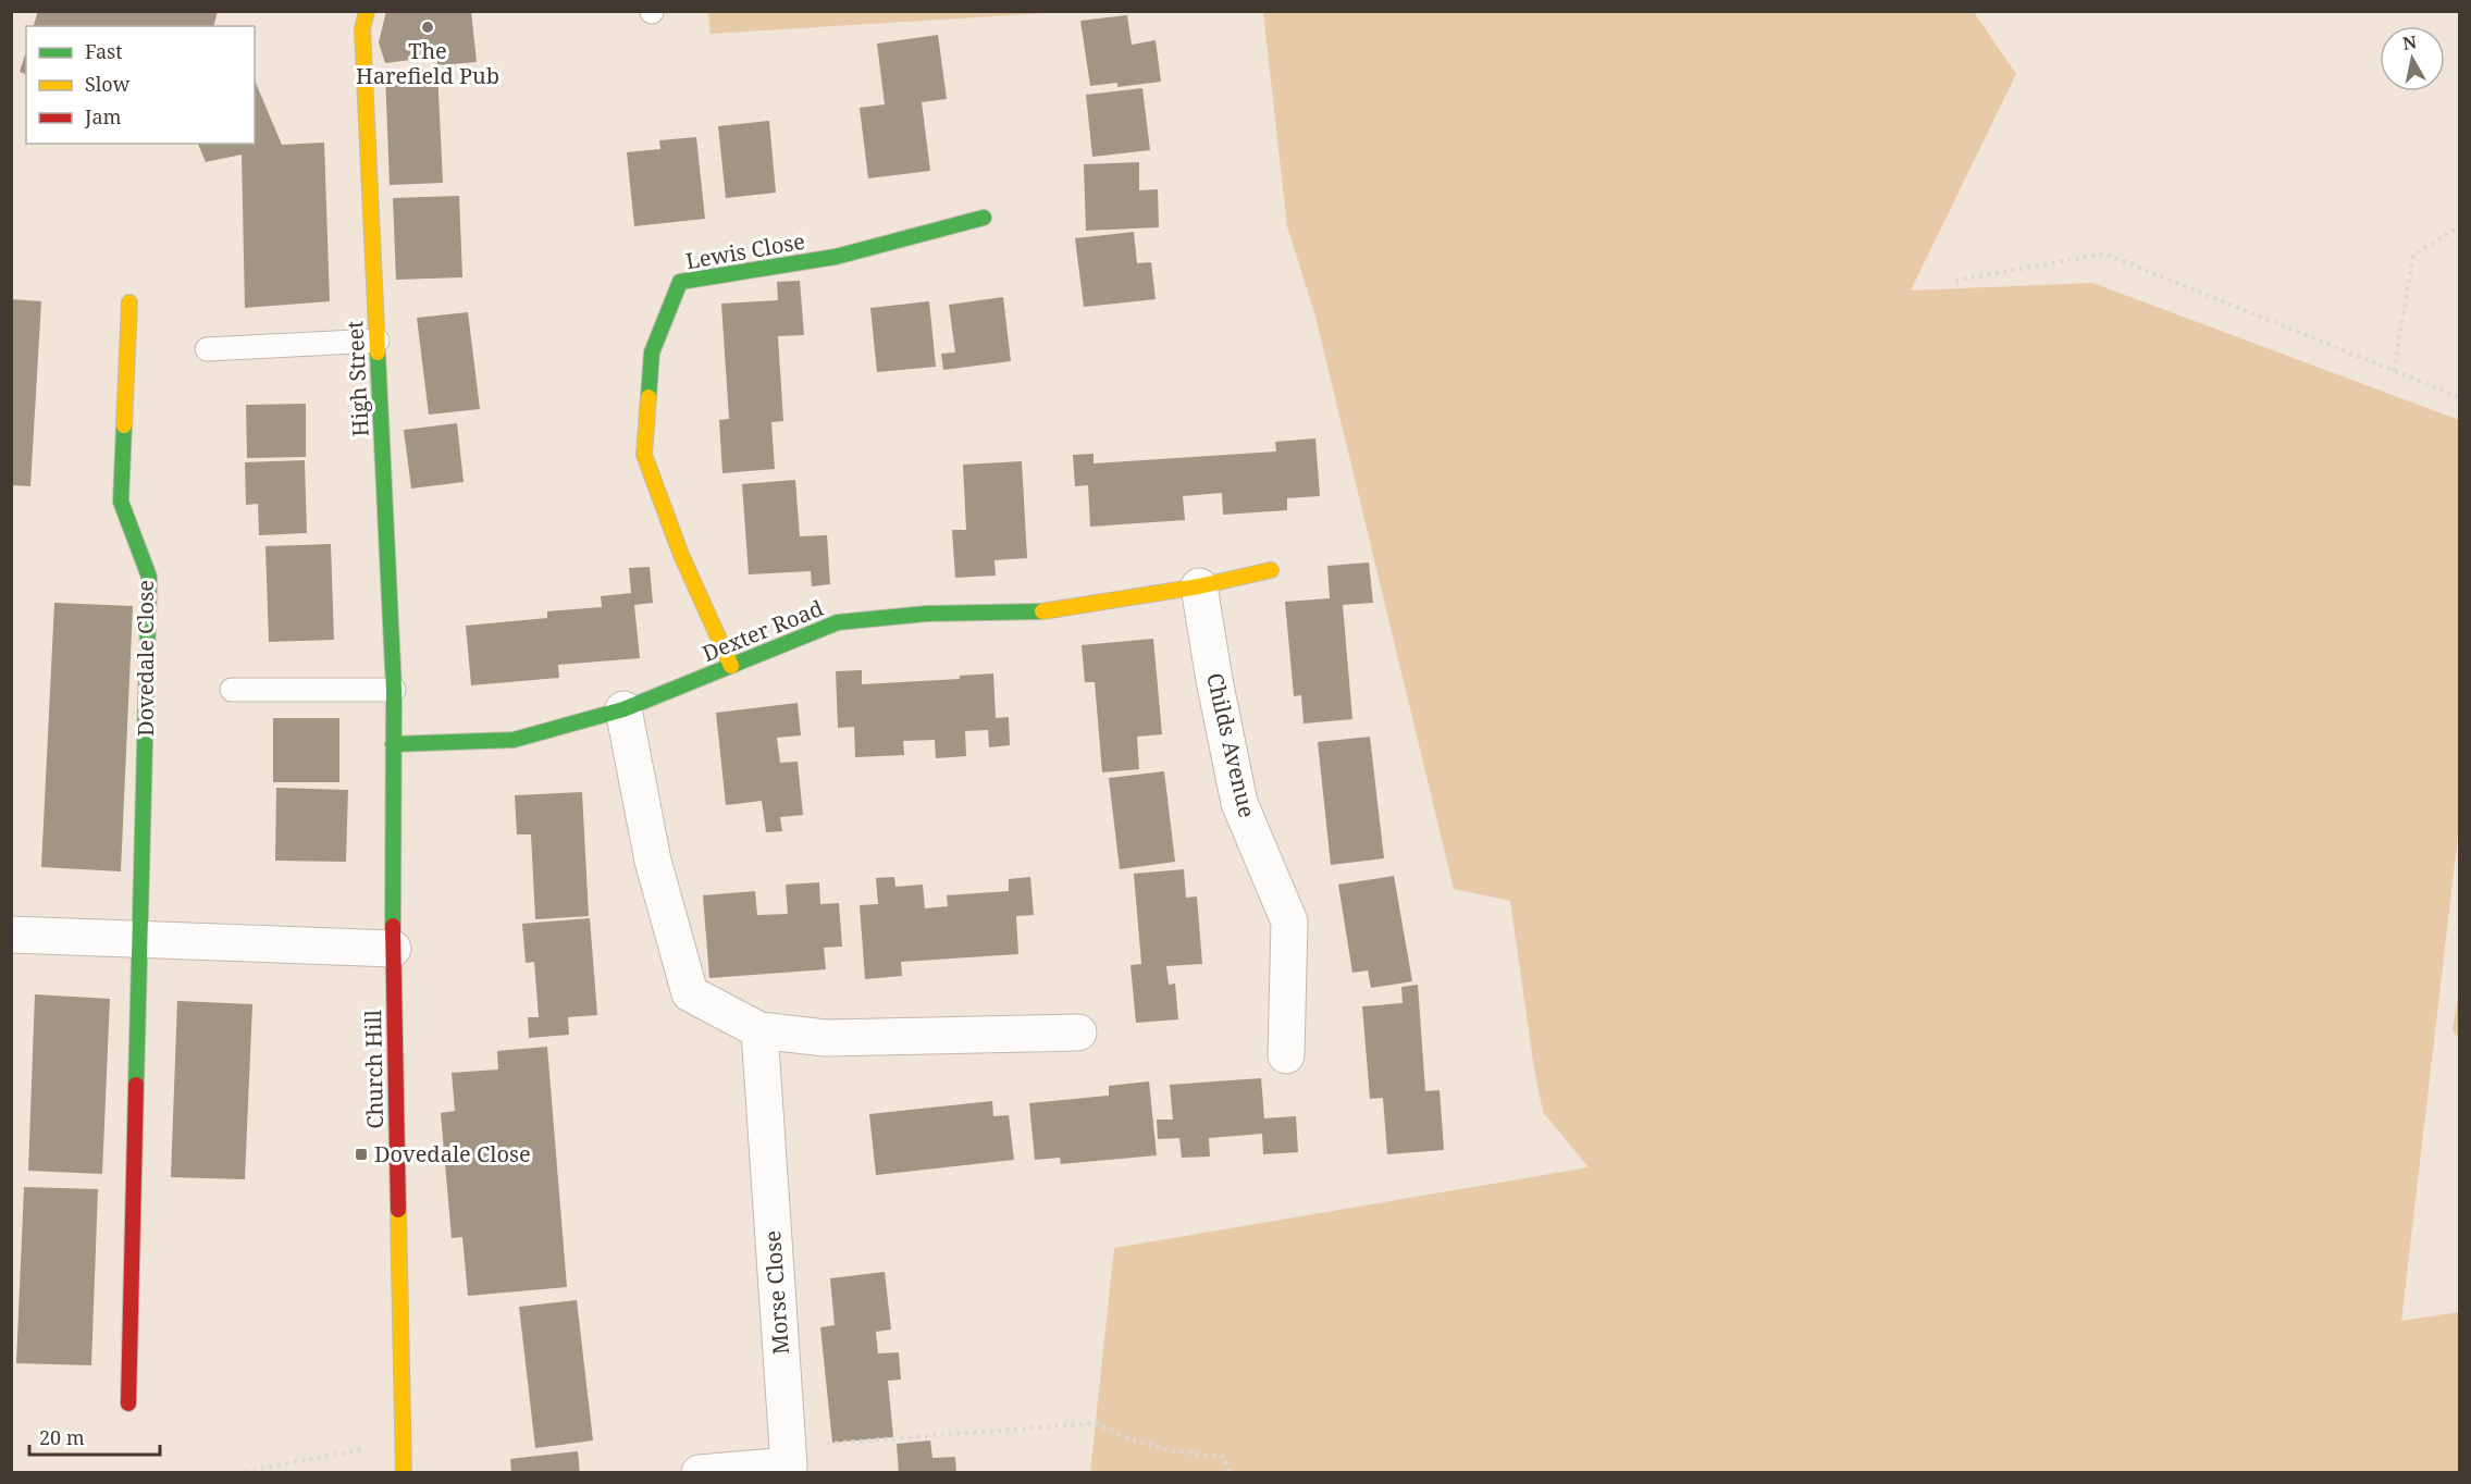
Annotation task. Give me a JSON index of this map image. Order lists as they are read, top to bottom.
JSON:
{
  "streets": {
    "street": [
      "Lewis Close",
      "High Street",
      "Dexter Road",
      "Dovedale Close",
      "Childs Avenue",
      "Church Hill",
      "Morse Close"
    ]
  },
  "crossings": [
    ["Lewis Close", "Dexter Road"],
    ["High Street", "Dexter Road"],
    ["High Street", "Church Hill"],
    ["Dexter Road", "Childs Avenue"],
    ["Dexter Road", "Church Hill"]
  ],
  "places": {
    "other": ["The Harefield Pub"],
    "transit": ["Dovedale Close"]
  },
  "legend": ["Fast", "Slow", "Jam"],
  "scale_bar": "20 m",
  "north": "top"
}
